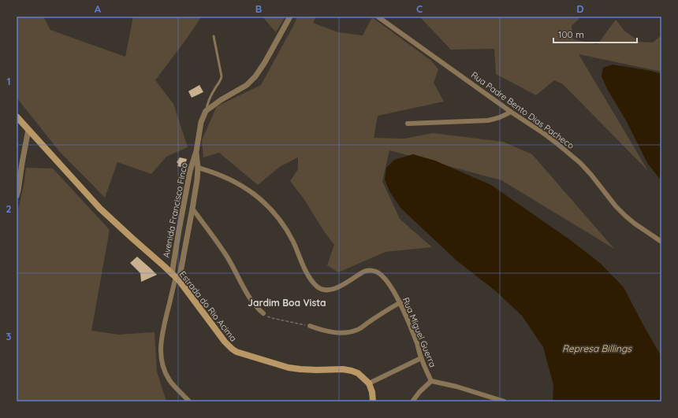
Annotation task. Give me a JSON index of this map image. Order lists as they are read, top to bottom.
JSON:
{
  "streets": {
    "main road": ["Estrada do Rio Acima"],
    "street": ["Rua Padre Bento Dias Pacheco", "Avenida Francisco Finco", "Rua Miguel Guerra"]
  },
  "crossings": [
    ["Avenida Francisco Finco", "Estrada do Rio Acima"],
    ["Avenida Francisco Finco", "Rua Miguel Guerra"]
  ],
  "districts": ["Jardim Boa Vista"],
  "water": ["Represa Billings"],
  "scale_bar": "100 m",
  "grid": {
    "columns": [
      "A",
      "B",
      "C",
      "D"
    ],
    "rows": ["1", "2", "3"]
  }
}
